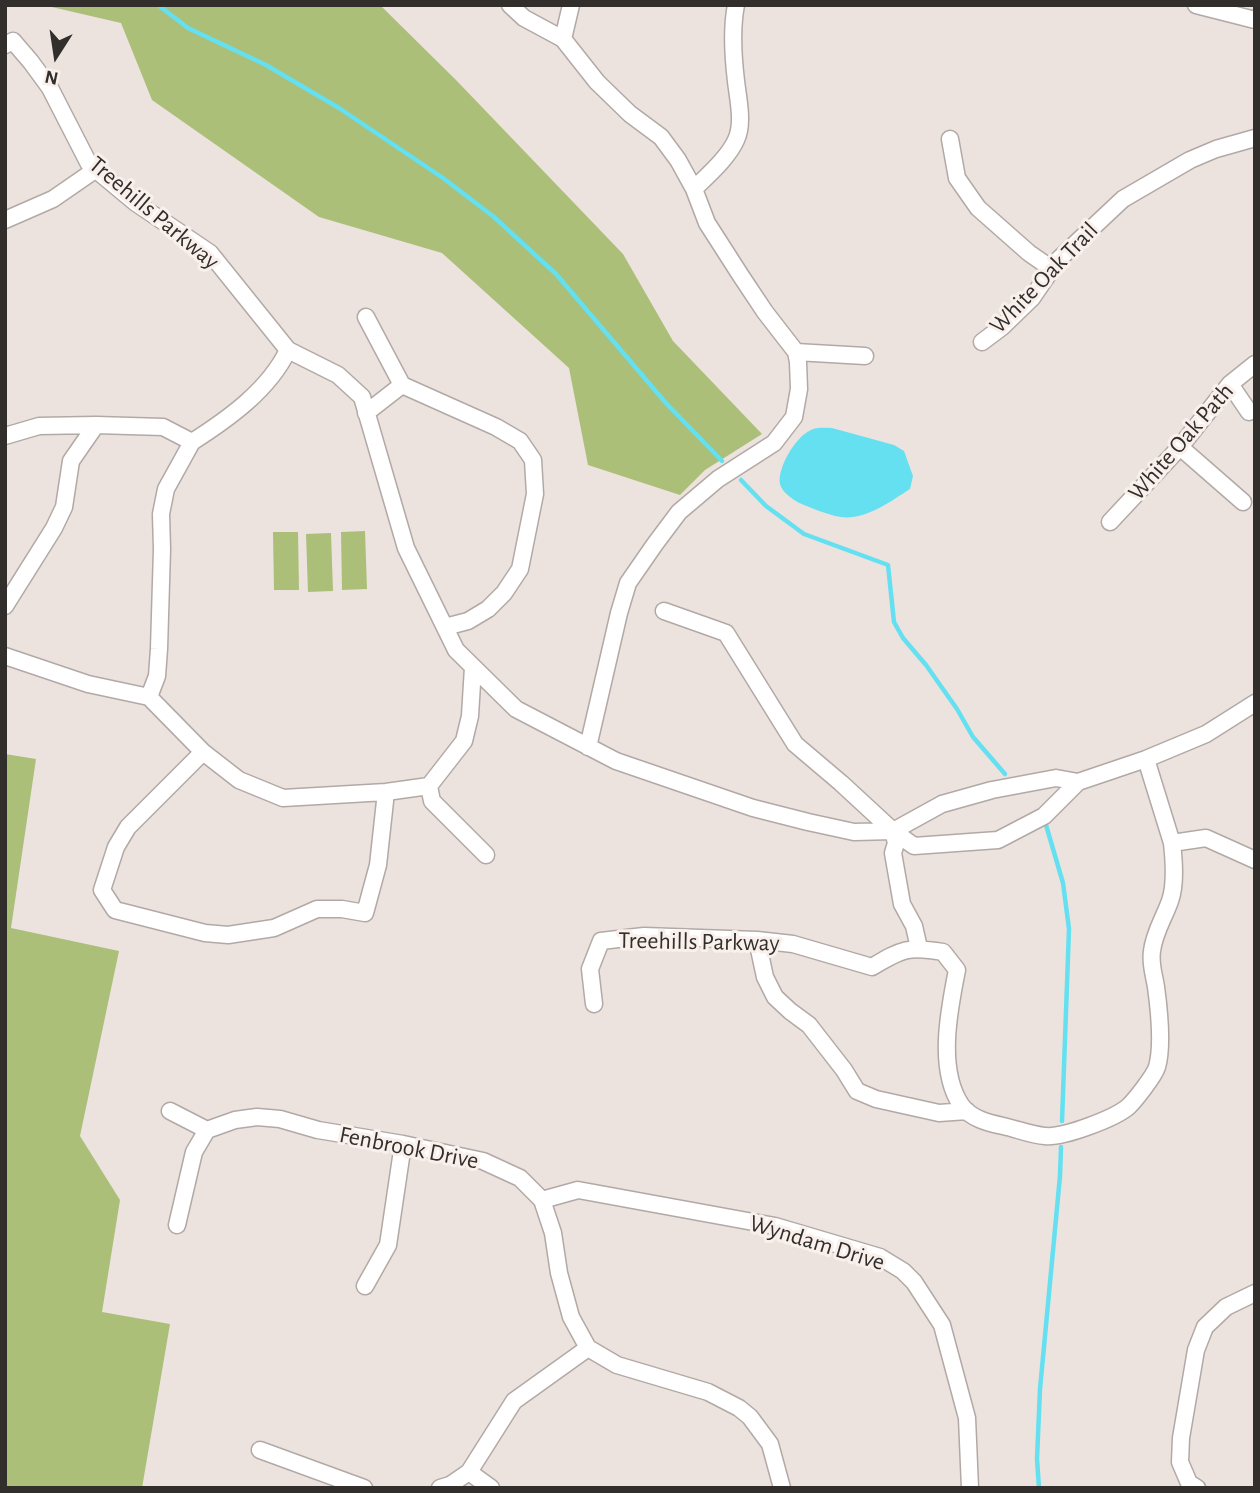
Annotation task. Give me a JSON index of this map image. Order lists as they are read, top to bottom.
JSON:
{
  "streets": {
    "street": [
      "Treehills Parkway",
      "White Oak Trail",
      "White Oak Path",
      "Fenbrook Drive",
      "Wyndam Drive"
    ]
  },
  "crossings": [
    ["Fenbrook Drive", "Wyndam Drive"]
  ],
  "north": "bottom"
}
